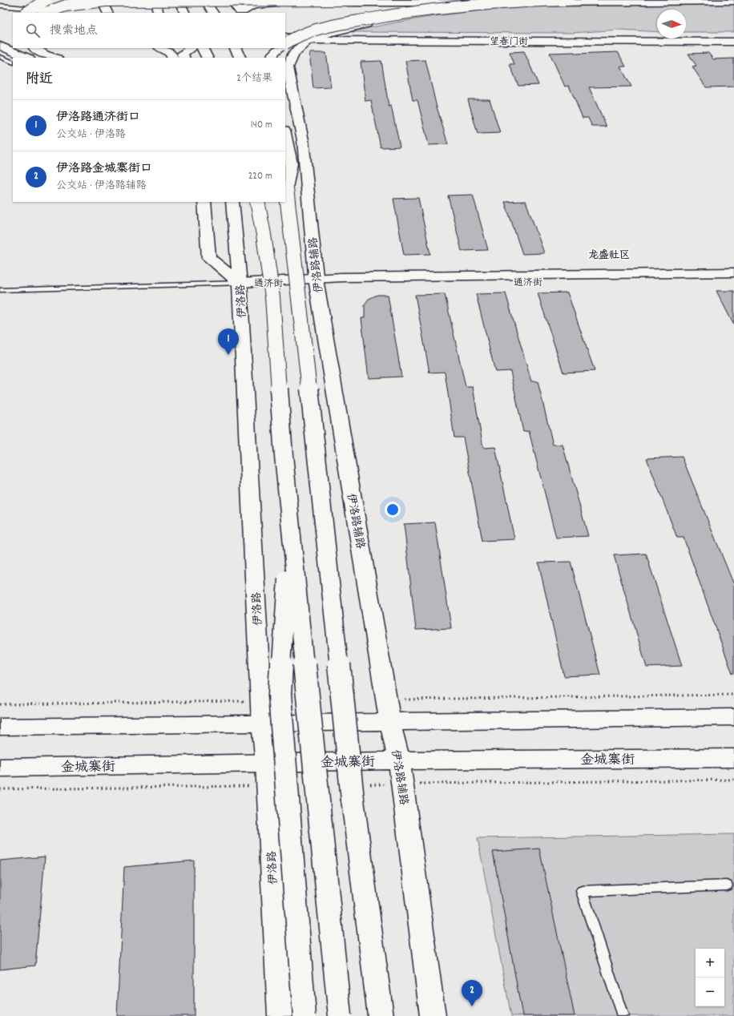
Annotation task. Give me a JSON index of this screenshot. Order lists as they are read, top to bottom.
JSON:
{
  "streets": {
    "main road": [
      "望春门街",
      "伊洛路辅路",
      "伊洛路",
      "金城寨街"
    ],
    "street": ["通济街"]
  },
  "crossings": [
    ["望春门街", "伊洛路辅路"],
    ["伊洛路辅路", "通济街"],
    ["伊洛路辅路", "金城寨街"],
    ["通济街", "伊洛路"],
    ["伊洛路", "金城寨街"]
  ],
  "districts": ["龙盛社区"],
  "north": "right",
  "page": {
    "search": "搜索地点",
    "heading": ["附近", "2个结果"],
    "list": [
      {
        "mark": "1",
        "name": "伊洛路通济街口",
        "note": "公交站 · 伊洛路",
        "value": "140 m"
      },
      {
        "mark": "2",
        "name": "伊洛路金城寨街口",
        "note": "公交站 · 伊洛路辅路",
        "value": "220 m"
      }
    ],
    "pins": ["1", "2"],
    "map_buttons": ["+", "−"]
  }
}
